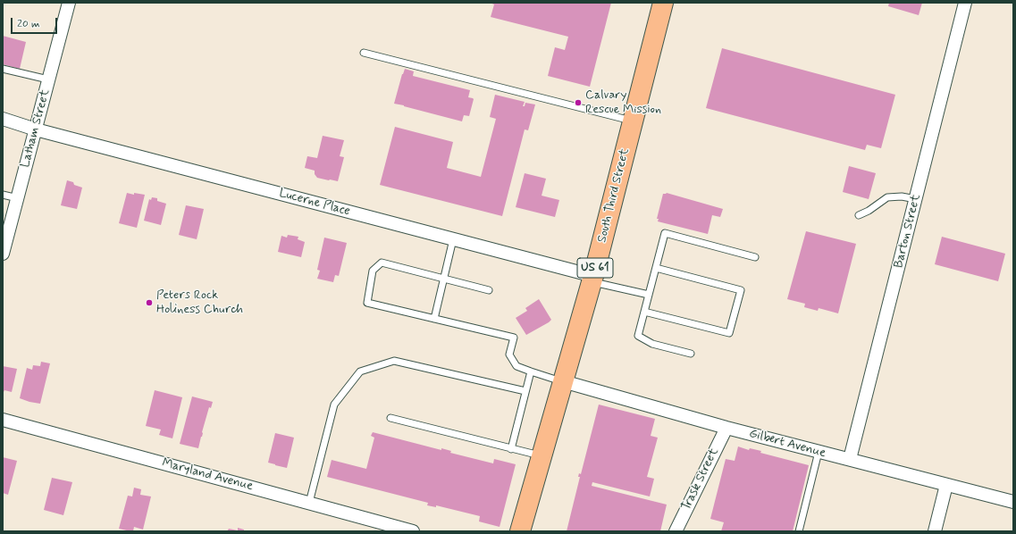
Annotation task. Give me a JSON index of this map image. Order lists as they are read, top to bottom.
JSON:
{
  "streets": {
    "main road": ["South Third Street", "US 61"],
    "street": [
      "Latham Street",
      "Lucerne Place",
      "Barton Street",
      "Gilbert Avenue",
      "Maryland Avenue",
      "Trask Street"
    ]
  },
  "crossings": [
    ["Latham Street", "Lucerne Place"],
    ["South Third Street", "Lucerne Place"],
    ["South Third Street", "Gilbert Avenue"],
    ["Barton Street", "Gilbert Avenue"],
    ["Gilbert Avenue", "Trask Street"]
  ],
  "places": ["Calvary Rescue Mission", "Peters Rock Holiness Church"],
  "scale_bar": "20 m"
}
